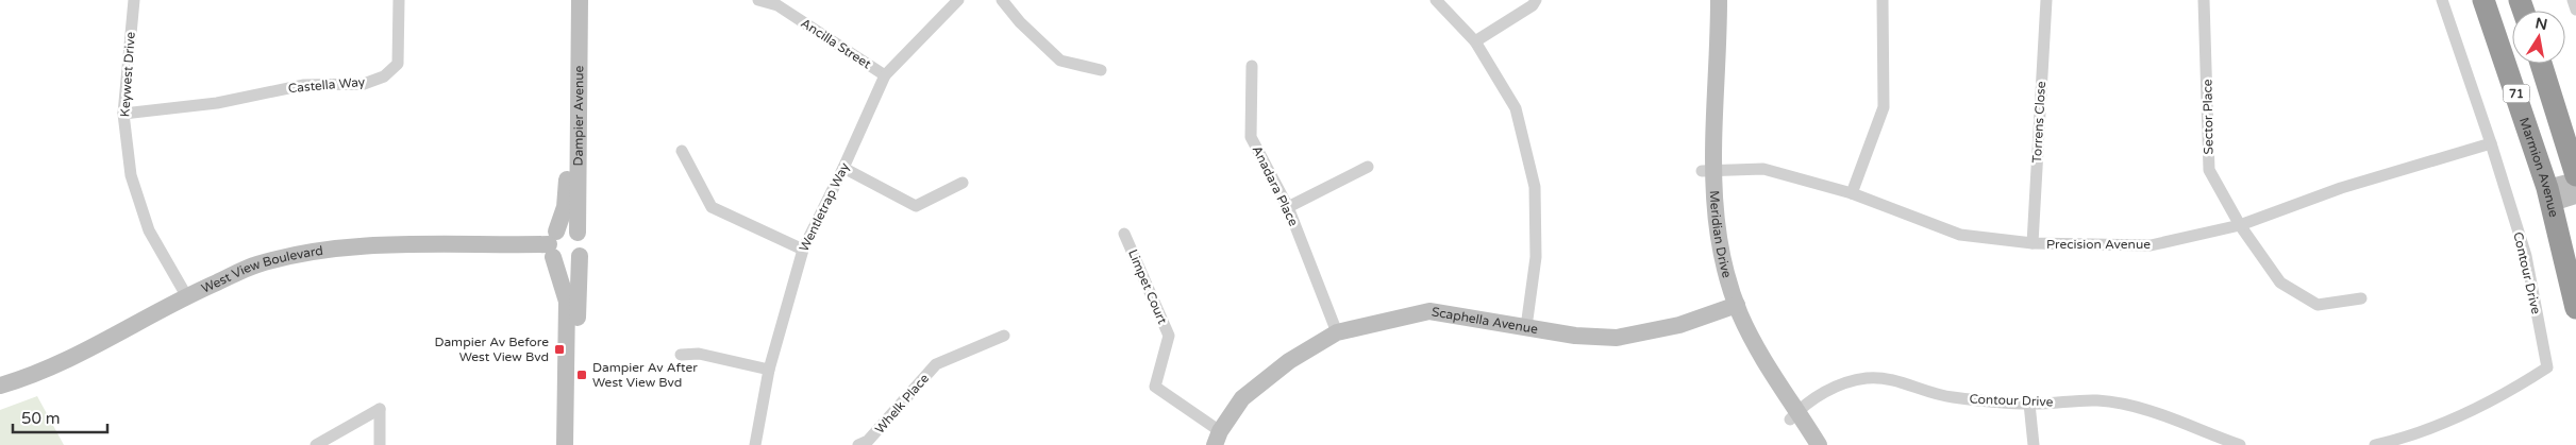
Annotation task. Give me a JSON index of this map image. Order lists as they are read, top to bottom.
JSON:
{
  "streets": {
    "highway": ["71", "Marmion Avenue"],
    "street": [
      "Ancilla Street",
      "Keywest Drive",
      "Castella Way",
      "Dampier Avenue",
      "Sector Place",
      "Torrens Close",
      "Anadara Place",
      "Wentletrap Way",
      "Meridian Drive",
      "Precision Avenue",
      "West View Boulevard",
      "Contour Drive",
      "Limpet Court",
      "Scaphella Avenue",
      "Whelk Place"
    ]
  },
  "crossings": [
    ["Ancilla Street", "Wentletrap Way"],
    ["Keywest Drive", "Castella Way"],
    ["Keywest Drive", "West View Boulevard"],
    ["Dampier Avenue", "West View Boulevard"],
    ["Sector Place", "Precision Avenue"],
    ["Torrens Close", "Precision Avenue"],
    ["Anadara Place", "Scaphella Avenue"],
    ["Meridian Drive", "Precision Avenue"],
    ["Meridian Drive", "Contour Drive"],
    ["Meridian Drive", "Scaphella Avenue"],
    ["Precision Avenue", "Contour Drive"],
    ["Limpet Court", "Scaphella Avenue"]
  ],
  "places": {
    "transit": ["Dampier Av Before West View Bvd", "Dampier Av After West View Bvd"]
  },
  "scale_bar": "50 m",
  "north": "top"
}
